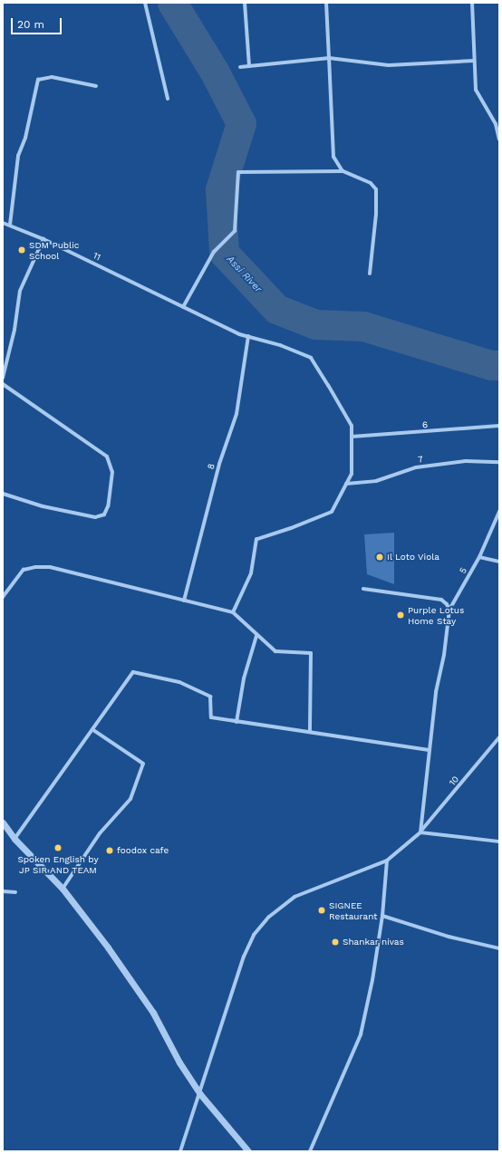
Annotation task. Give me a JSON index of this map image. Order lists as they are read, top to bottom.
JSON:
{
  "streets": {
    "street": [
      "11",
      "6",
      "7",
      "8",
      "5",
      "10"
    ]
  },
  "crossings": [
    ["11", "6"],
    ["11", "7"],
    ["11", "8"]
  ],
  "water": ["Assi River"],
  "places": [
    "SDM Public School",
    "Il Loto Viola",
    "Purple Lotus Home Stay",
    "Spoken English by JP SIR AND TEAM",
    "foodox cafe",
    "SIGNEE Restaurant",
    "Shankar nivas"
  ],
  "scale_bar": "20 m"
}
